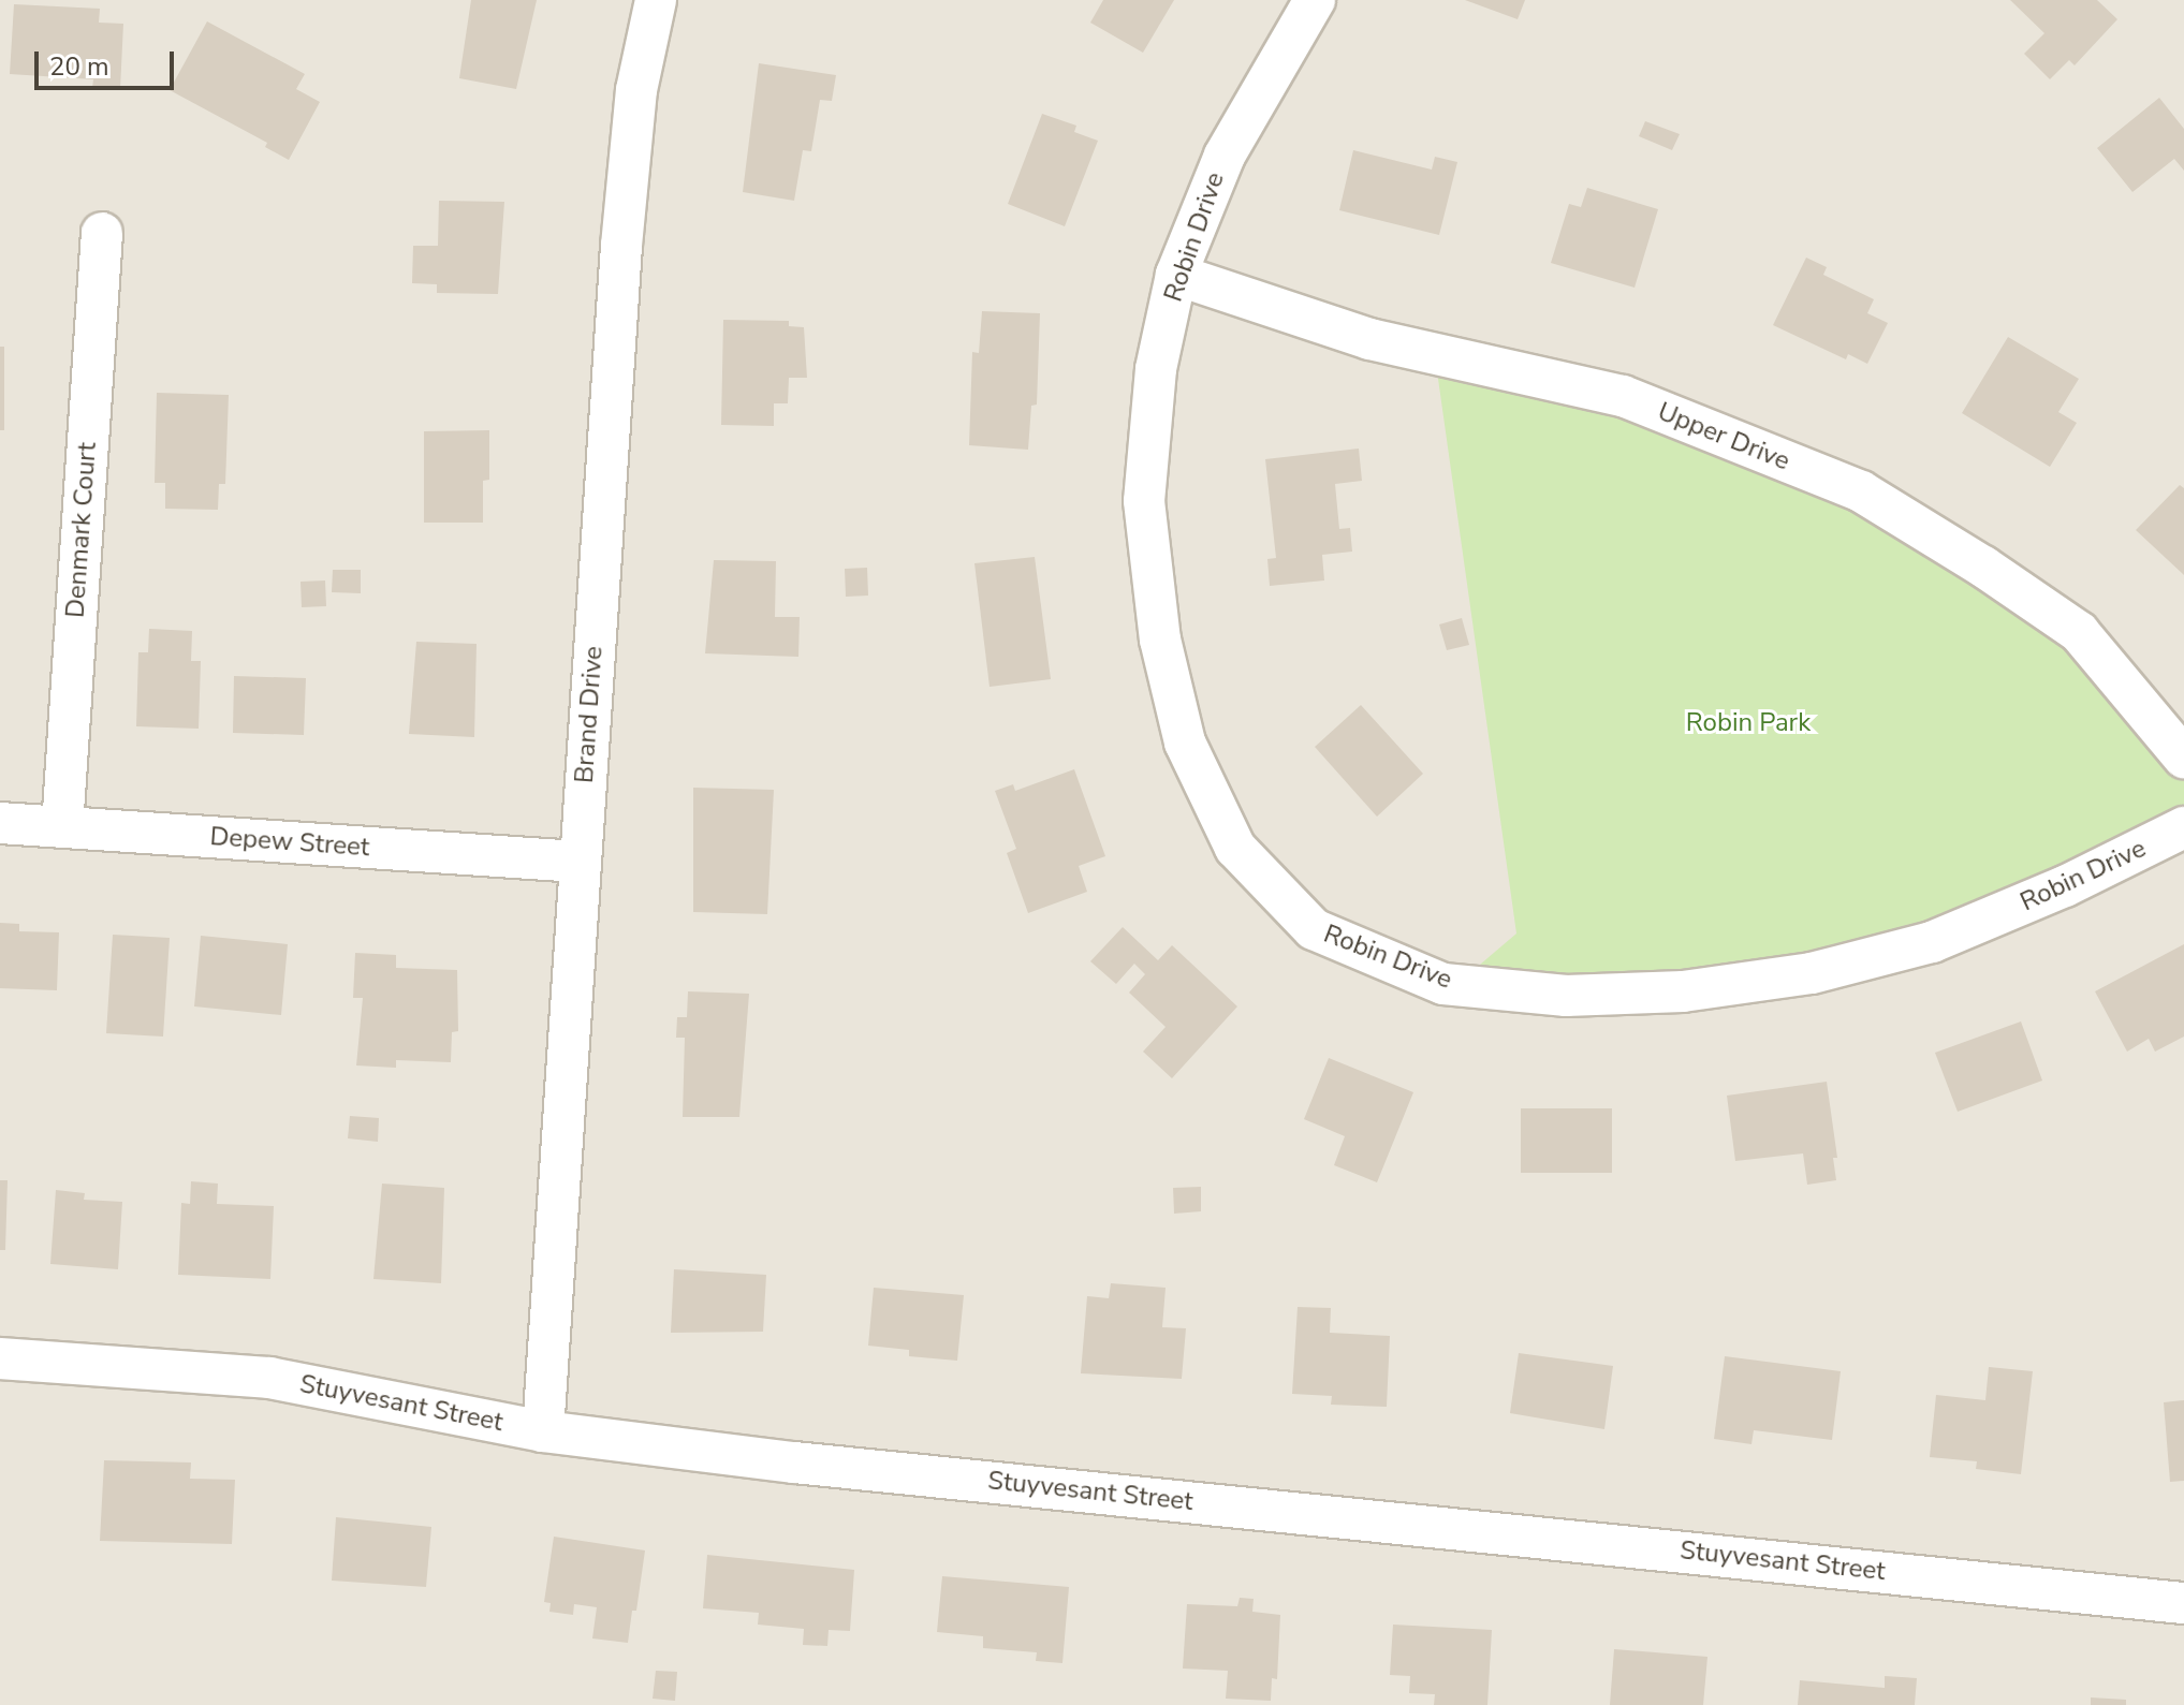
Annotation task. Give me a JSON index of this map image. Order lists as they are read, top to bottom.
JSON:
{
  "streets": {
    "street": [
      "Robin Drive",
      "Upper Drive",
      "Denmark Court",
      "Brand Drive",
      "Depew Street",
      "Stuyvesant Street"
    ]
  },
  "crossings": [
    ["Robin Drive", "Upper Drive"],
    ["Denmark Court", "Depew Street"],
    ["Brand Drive", "Depew Street"],
    ["Brand Drive", "Stuyvesant Street"]
  ],
  "parks": ["Robin Park"],
  "scale_bar": "20 m"
}
